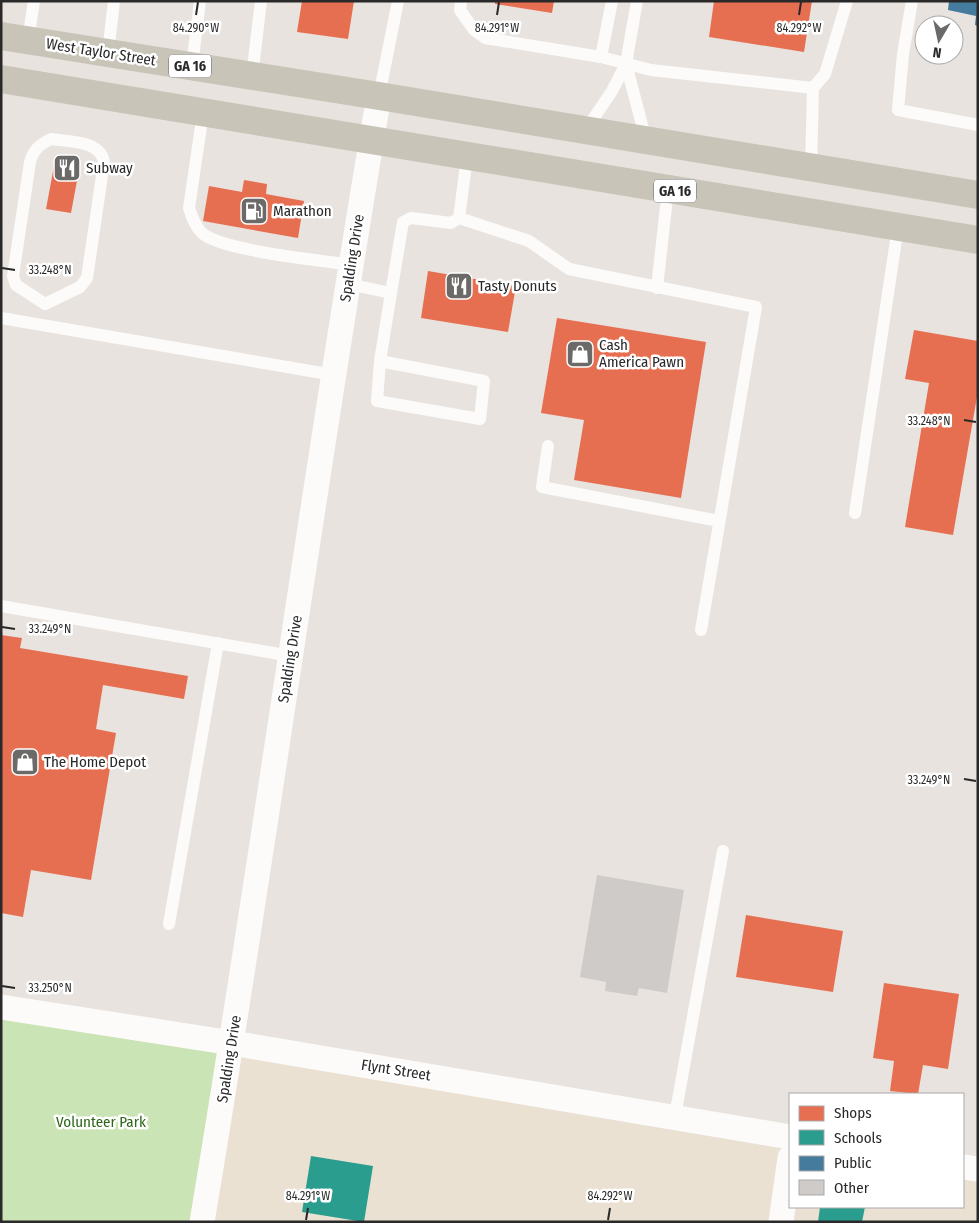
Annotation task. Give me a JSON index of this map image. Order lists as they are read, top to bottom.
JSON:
{
  "streets": {
    "main road": ["West Taylor Street", "GA 16"],
    "street": ["Spalding Drive", "Flynt Street"]
  },
  "crossings": [
    ["West Taylor Street", "GA 16"],
    ["West Taylor Street", "Spalding Drive"],
    ["GA 16", "Spalding Drive"],
    ["Spalding Drive", "Flynt Street"]
  ],
  "parks": ["Volunteer Park"],
  "places": {
    "restaurant": ["Subway", "Tasty Donuts"],
    "fuel station": ["Marathon"],
    "shop": ["Cash America Pawn", "The Home Depot"]
  },
  "legend": [
    "Shops",
    "Schools",
    "Public",
    "Other"
  ],
  "north": "bottom",
  "coordinates": [
    "84.290°W",
    "84.291°W",
    "84.292°W",
    "33.248°N",
    "33.249°N",
    "33.250°N"
  ]
}
